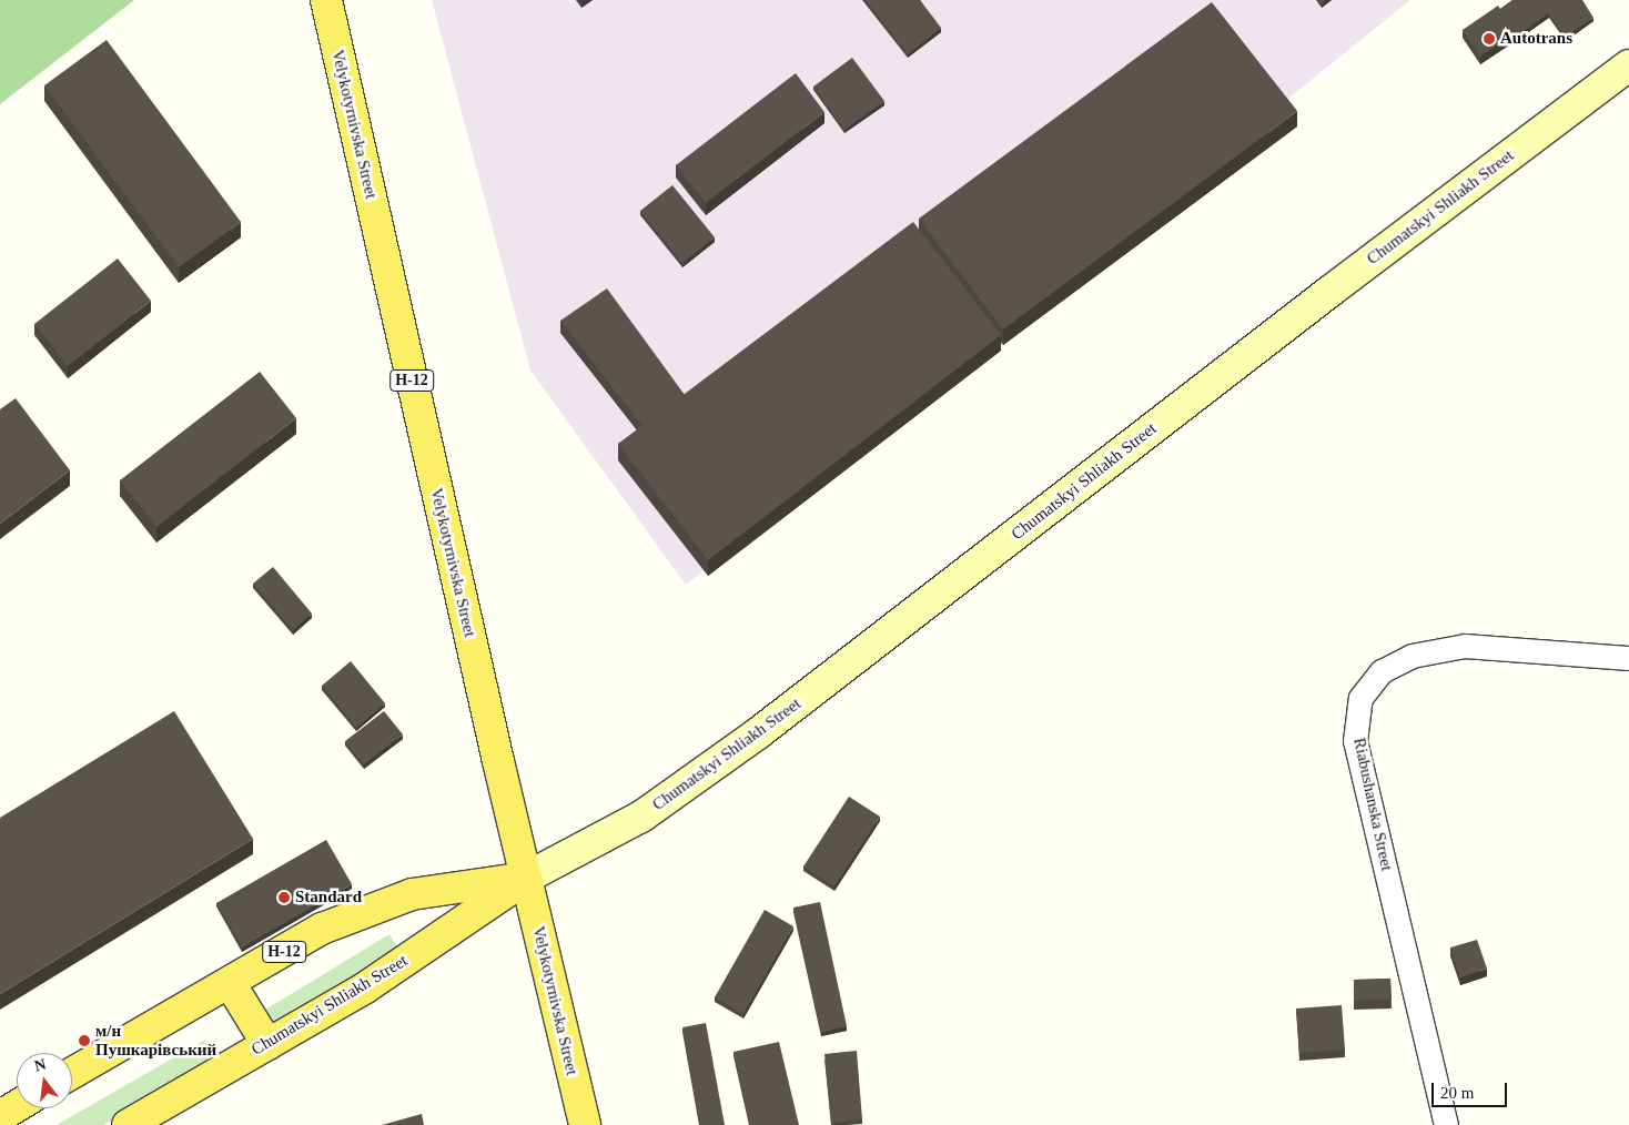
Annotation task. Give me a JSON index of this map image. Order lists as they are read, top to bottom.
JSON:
{
  "streets": {
    "main road": ["Velykotyrnivska Street", "Chumatskyi Shliakh Street", "Н-12"],
    "street": ["Riabushanska Street"]
  },
  "crossings": [
    ["Velykotyrnivska Street", "Chumatskyi Shliakh Street"]
  ],
  "places": ["Autotrans", "Standard", "м/н Пушкарівський"],
  "scale_bar": "20 m",
  "north": "top"
}
